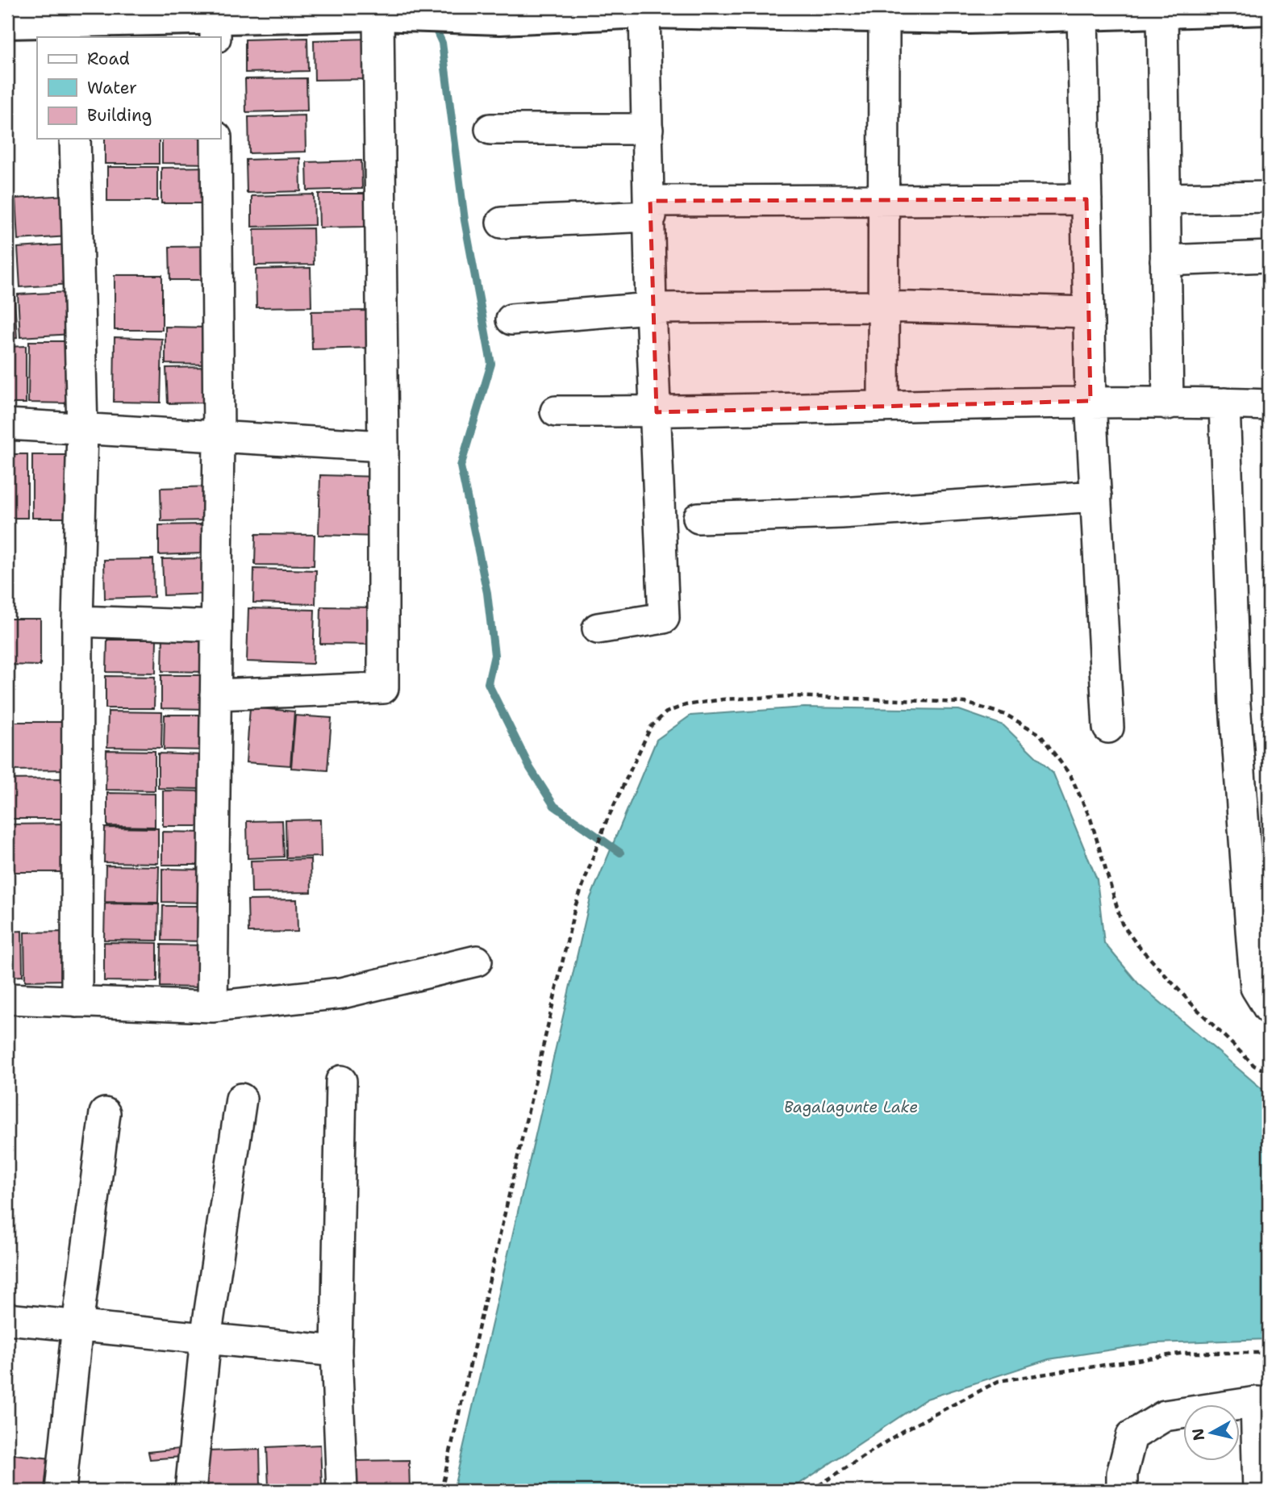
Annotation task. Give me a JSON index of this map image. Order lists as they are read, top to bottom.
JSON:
{
  "water": ["Bagalagunte Lake"],
  "legend": ["Road", "Water", "Building"],
  "north": "left"
}
